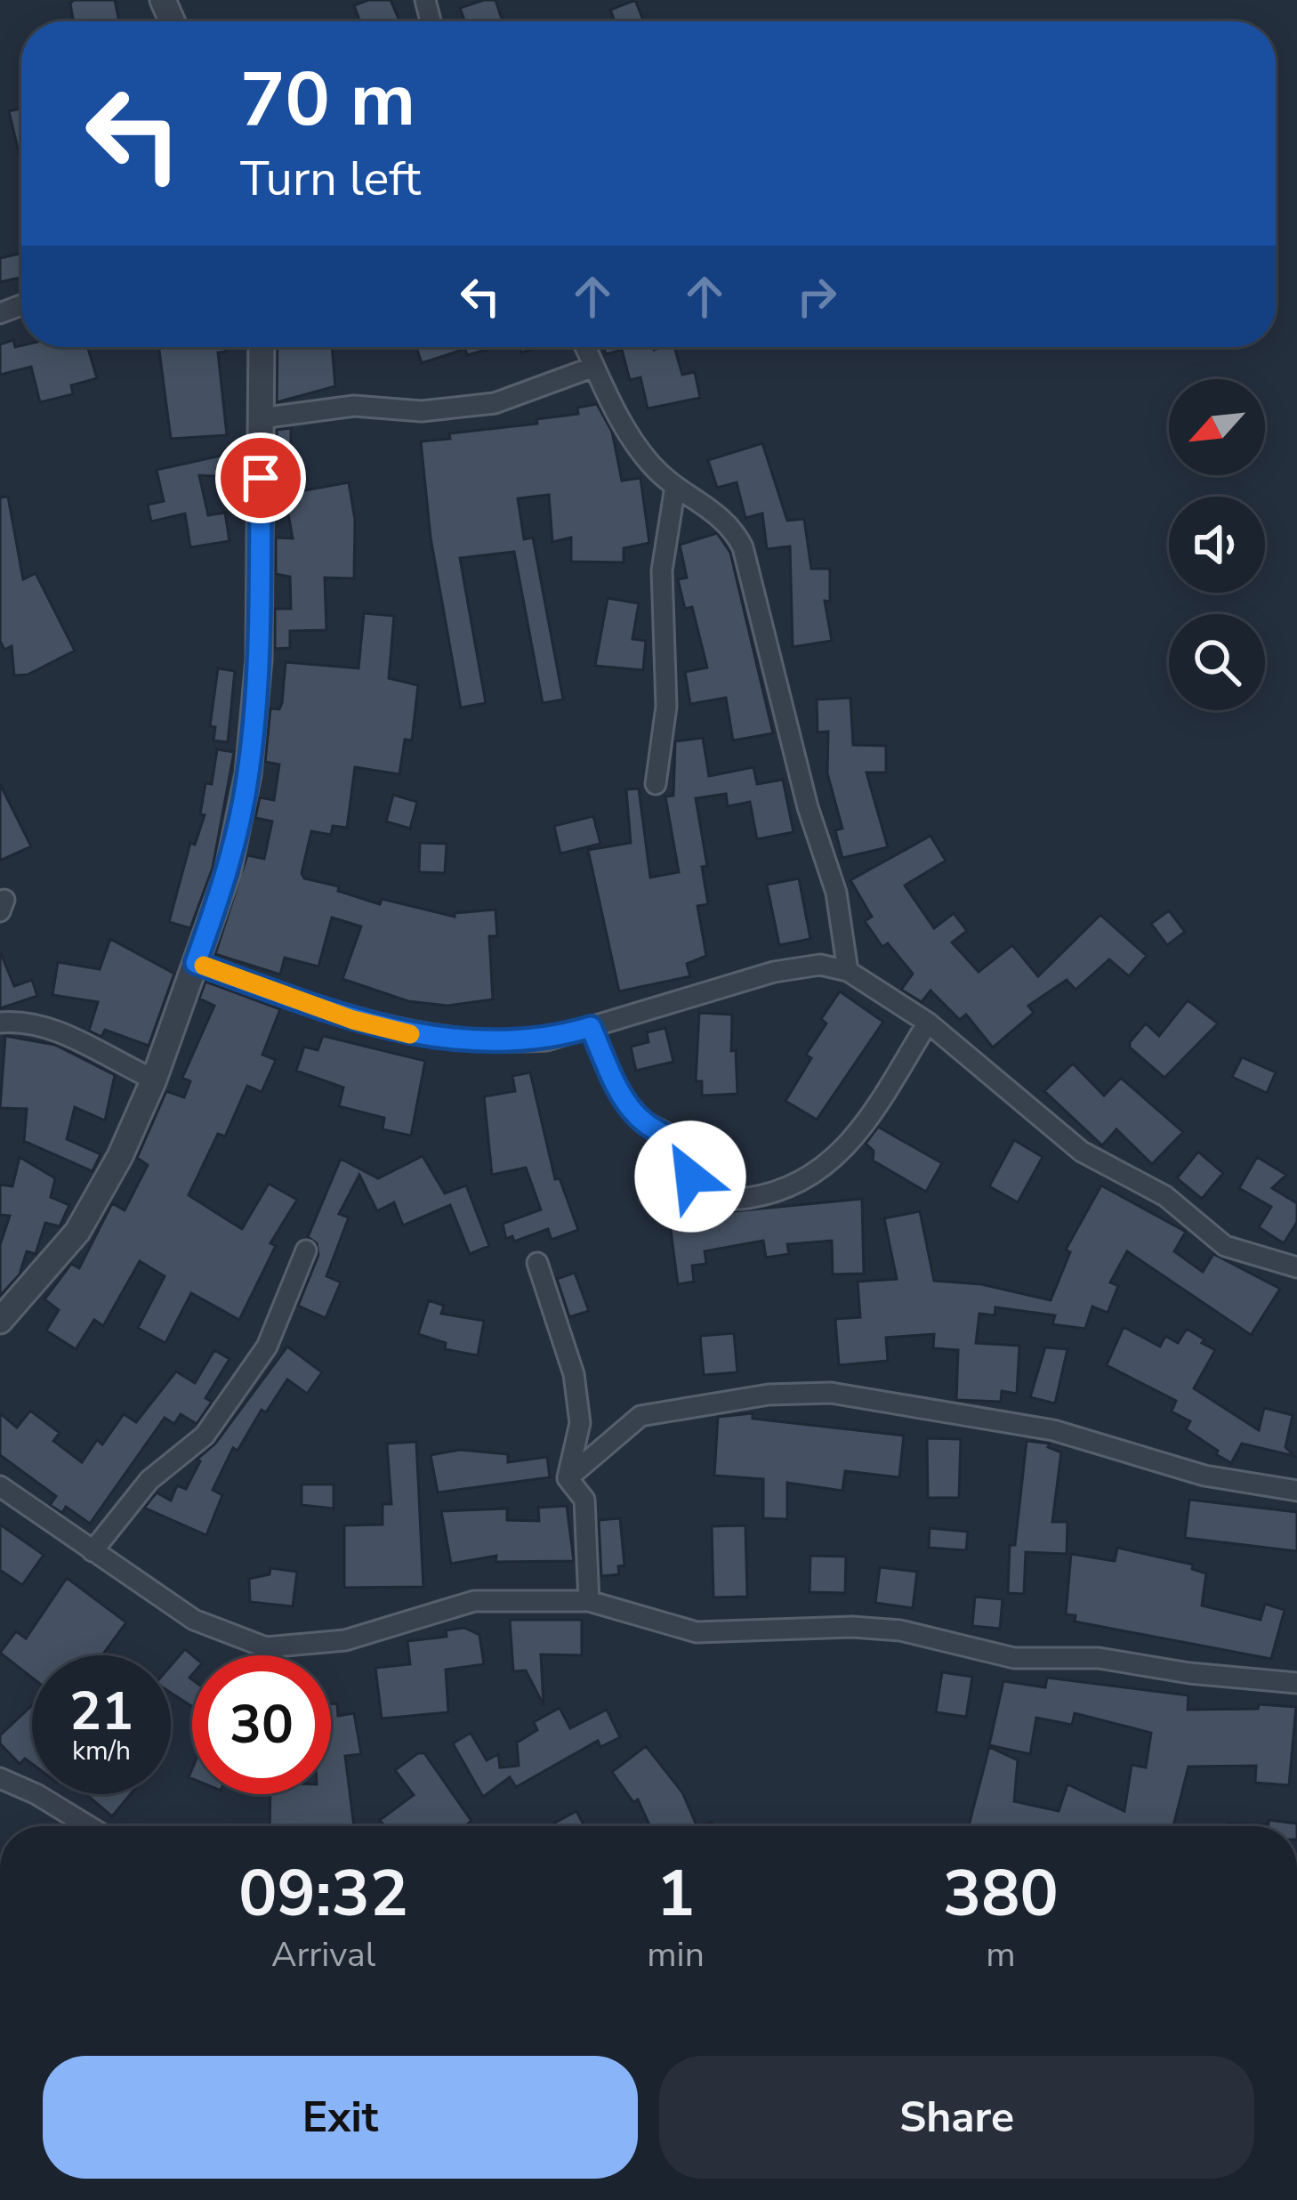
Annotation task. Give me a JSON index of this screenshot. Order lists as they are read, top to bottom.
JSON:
{
  "north": "bottom left",
  "page": {
    "turn": ["70 m", "Turn left"],
    "speed": "21 km/h",
    "limit": "30",
    "eta": [
      "09:32",
      "Arrival",
      "1",
      "min",
      "380",
      "m"
    ],
    "buttons": ["Exit", "Share"]
  }
}
